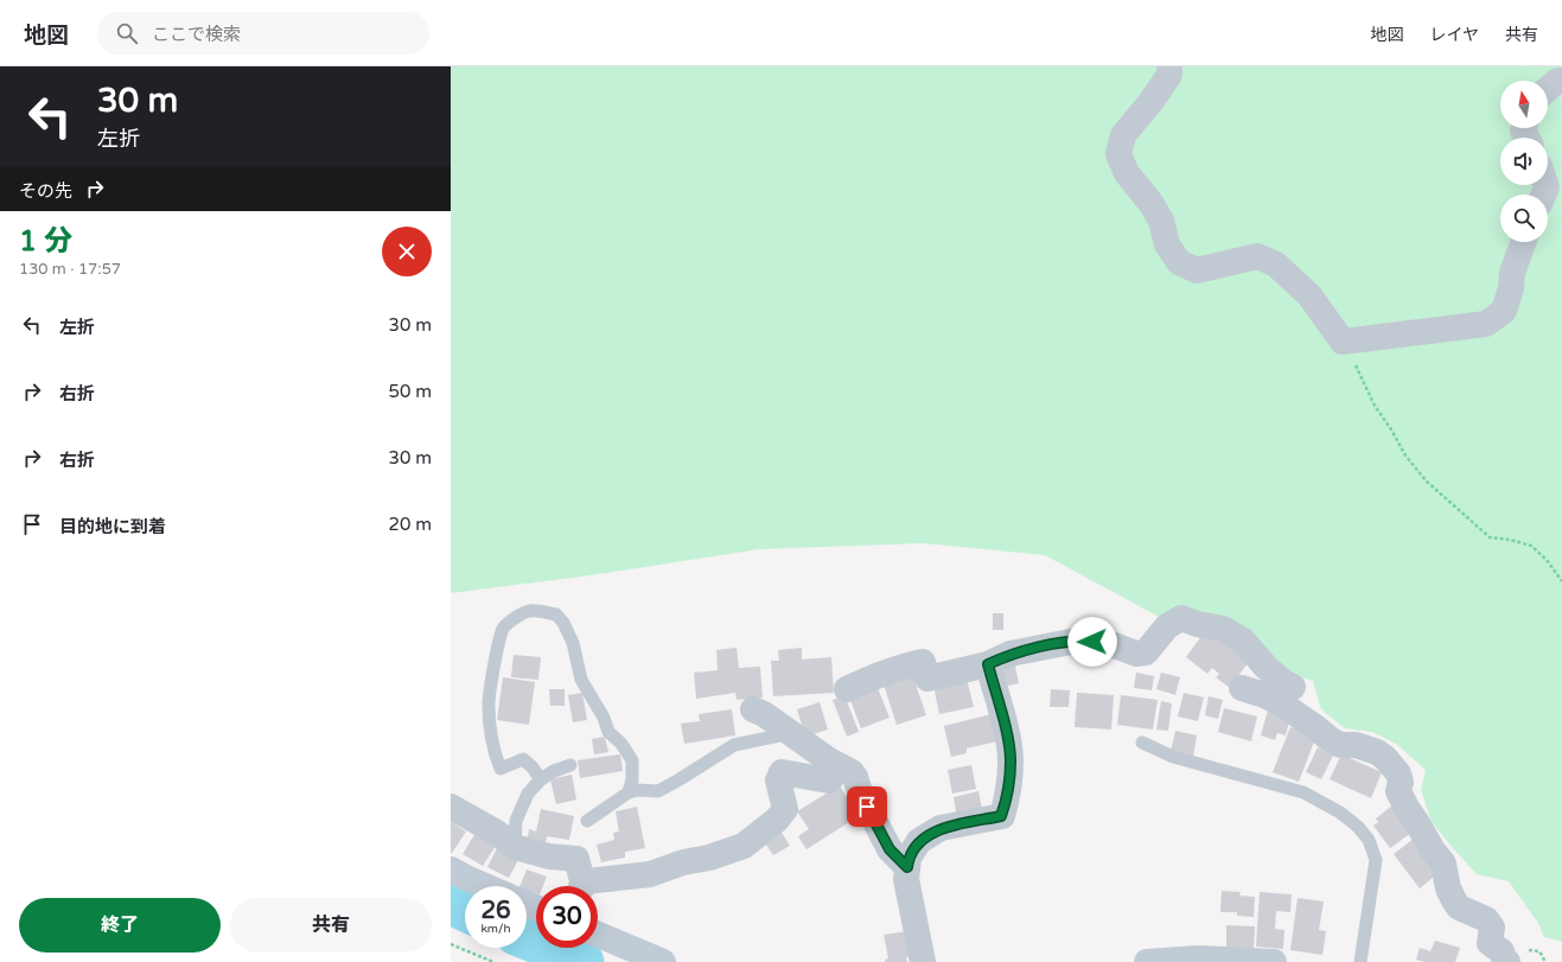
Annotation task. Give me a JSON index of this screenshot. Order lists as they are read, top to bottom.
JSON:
{
  "north": "top",
  "page": {
    "header": "地図",
    "search": "ここで検索",
    "nav": ["地図", "レイヤ", "共有"],
    "turn": ["30 m", "左折"],
    "then": "その先",
    "heading": ["1 分", "130 m · 17:57"],
    "list": [
      {
        "name": "左折",
        "value": "30 m"
      },
      {
        "name": "右折",
        "value": "50 m"
      },
      {
        "name": "右折",
        "value": "30 m"
      },
      {
        "name": "目的地に到着",
        "value": "20 m"
      }
    ],
    "speed": "26 km/h",
    "limit": "30",
    "buttons": ["終了", "共有"]
  }
}
